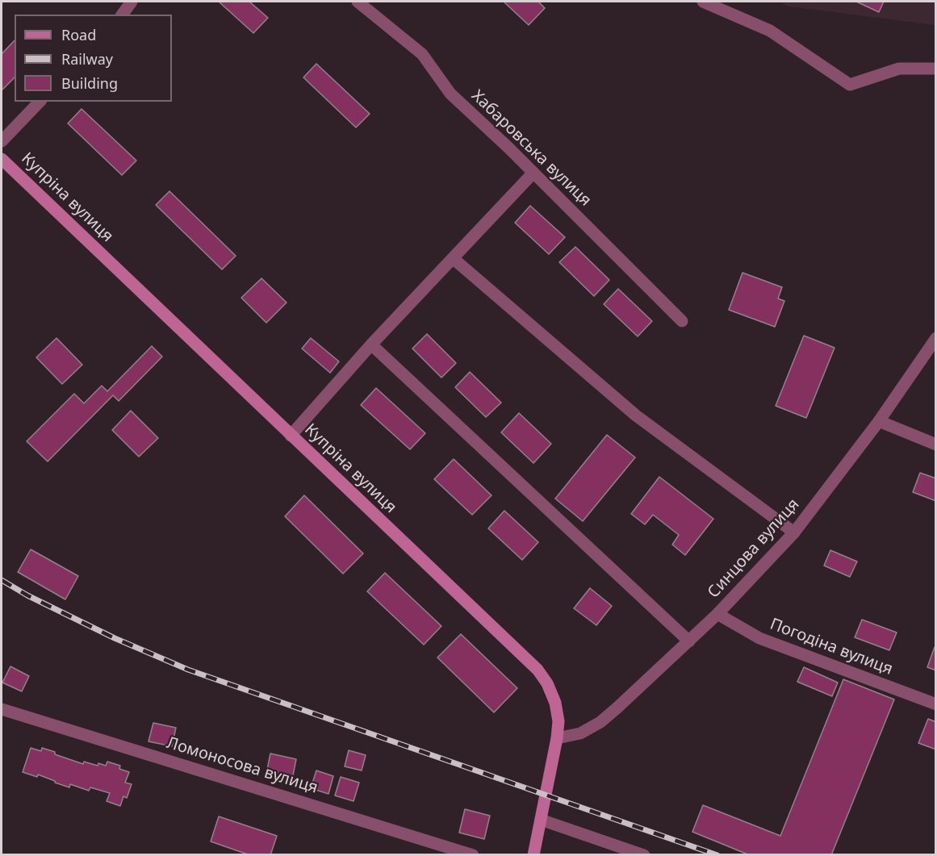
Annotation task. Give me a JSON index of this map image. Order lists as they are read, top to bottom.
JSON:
{
  "streets": {
    "main road": ["Купріна вулиця"],
    "street": [
      "Хабаровська вулиця",
      "Синцова вулиця",
      "Погодіна вулиця",
      "Ломоносова вулиця"
    ]
  },
  "crossings": [
    ["Купріна вулиця", "Синцова вулиця"],
    ["Синцова вулиця", "Погодіна вулиця"]
  ],
  "legend": ["Road", "Railway", "Building"]
}
